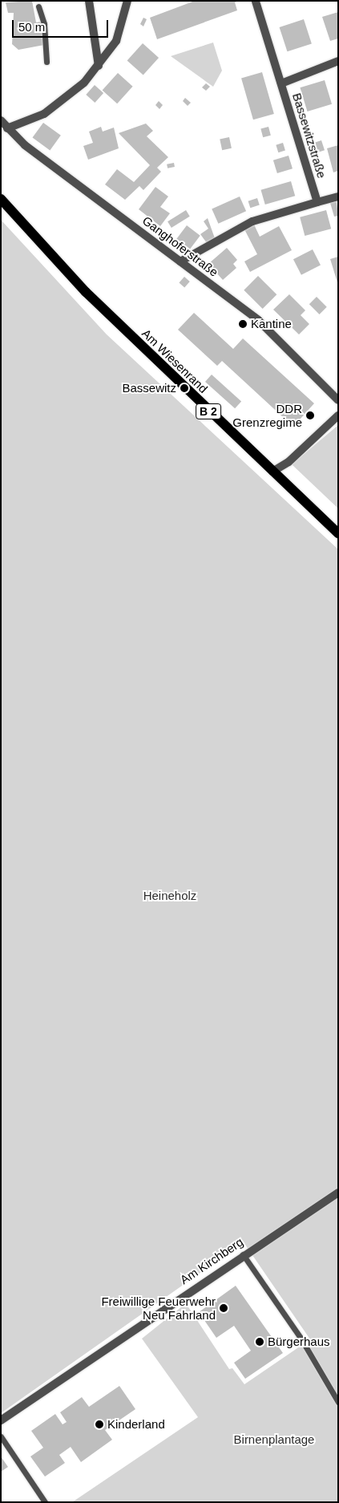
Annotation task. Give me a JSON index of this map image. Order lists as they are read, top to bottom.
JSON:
{
  "streets": {
    "main road": ["Am Wiesenrand", "B 2"],
    "street": ["Bassewitzstraße", "Ganghoferstraße", "Am Kirchberg"]
  },
  "parks": ["Heineholz", "Birnenplantage"],
  "places": [
    "Kantine",
    "Bassewitz",
    "DDR Grenzregime",
    "Freiwillige Feuerwehr Neu Fahrland",
    "Bürgerhaus",
    "Kinderland"
  ],
  "scale_bar": "50 m"
}
